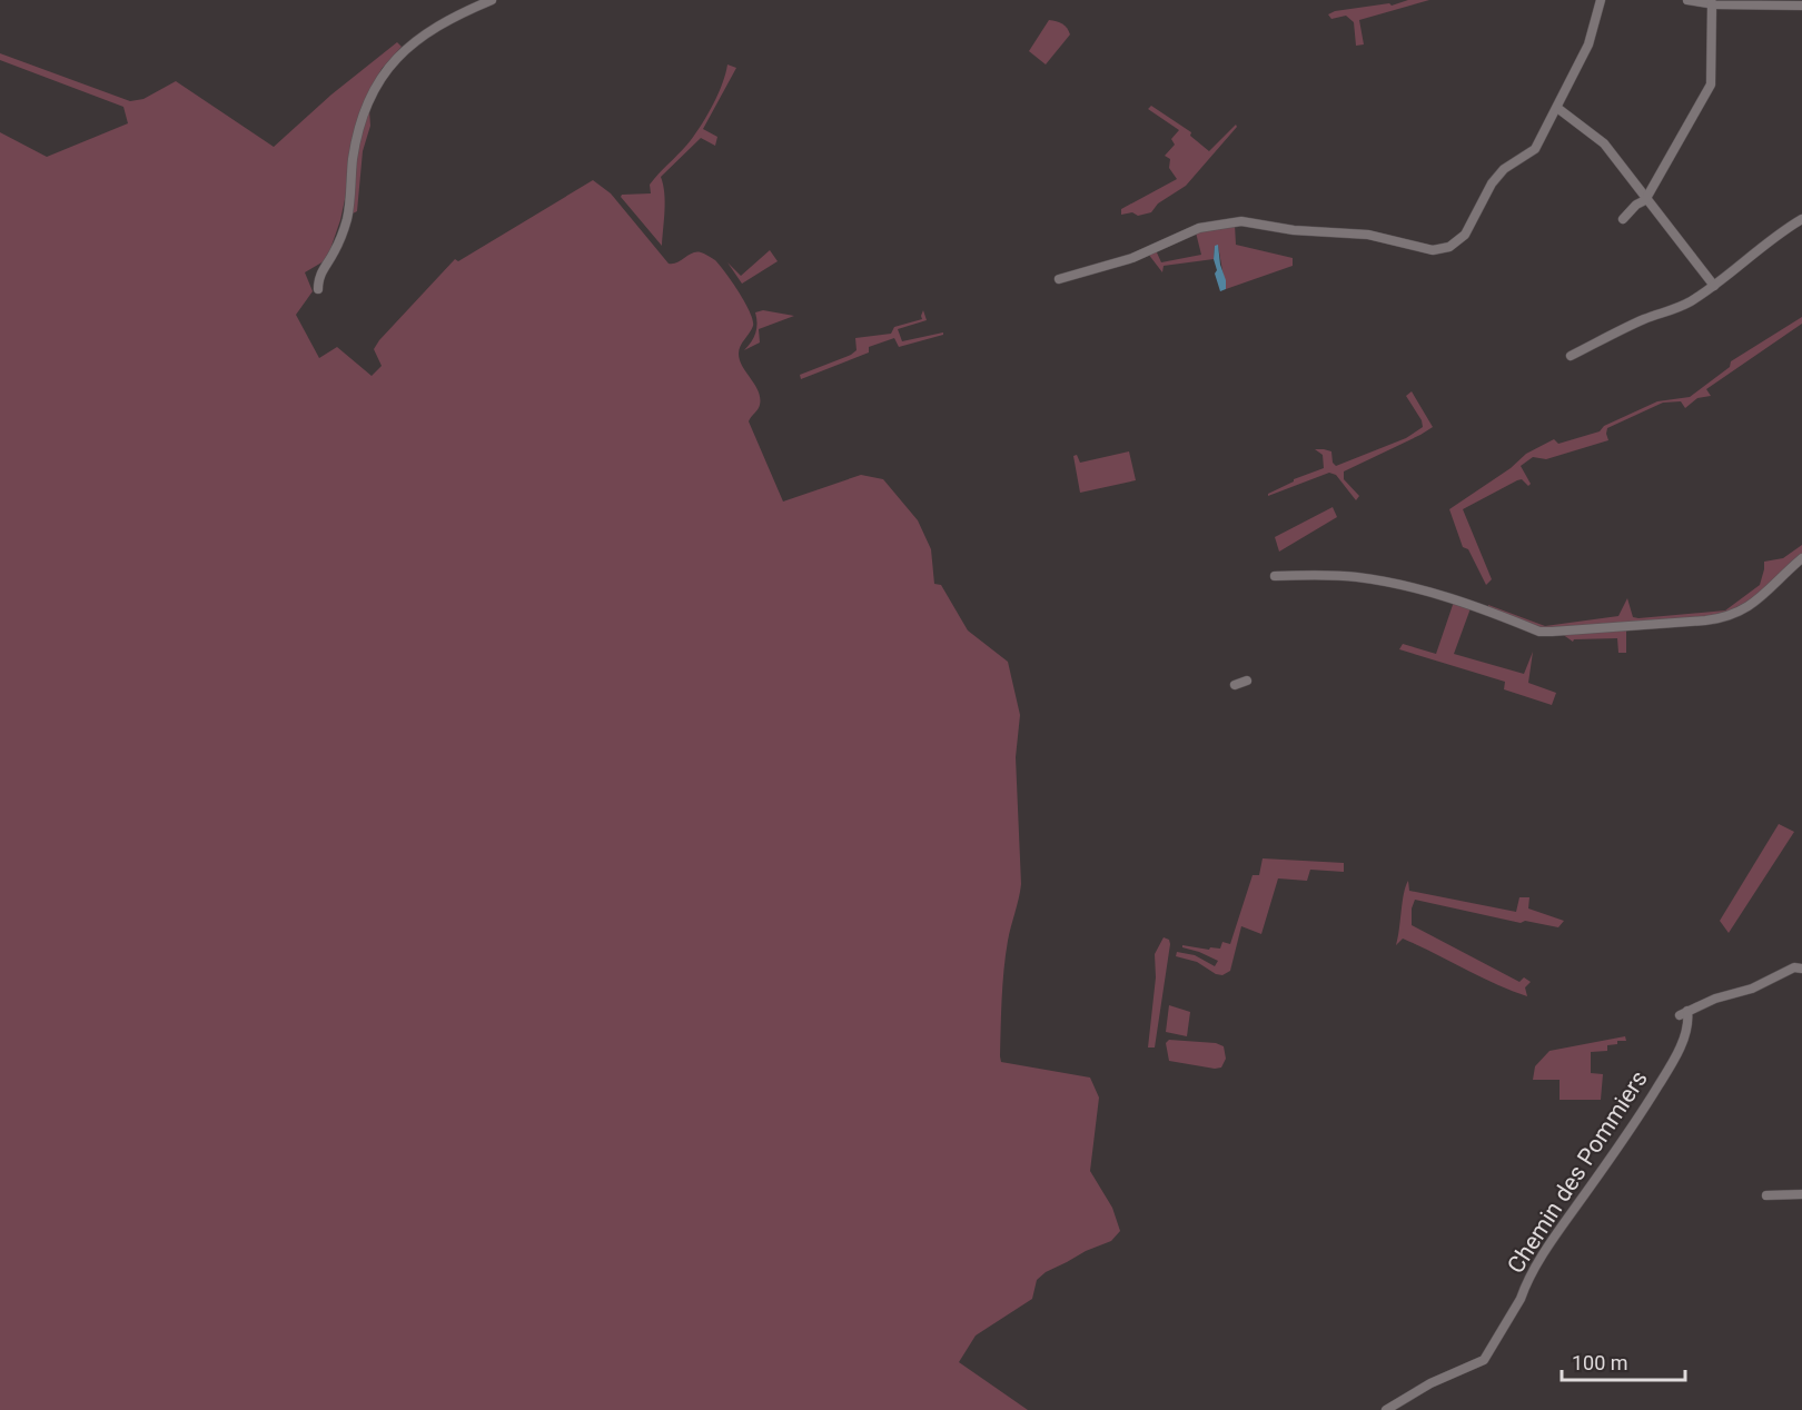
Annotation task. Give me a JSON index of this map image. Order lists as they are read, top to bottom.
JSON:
{
  "streets": {
    "street": ["Chemin des Pommiers"]
  },
  "scale_bar": "100 m"
}
